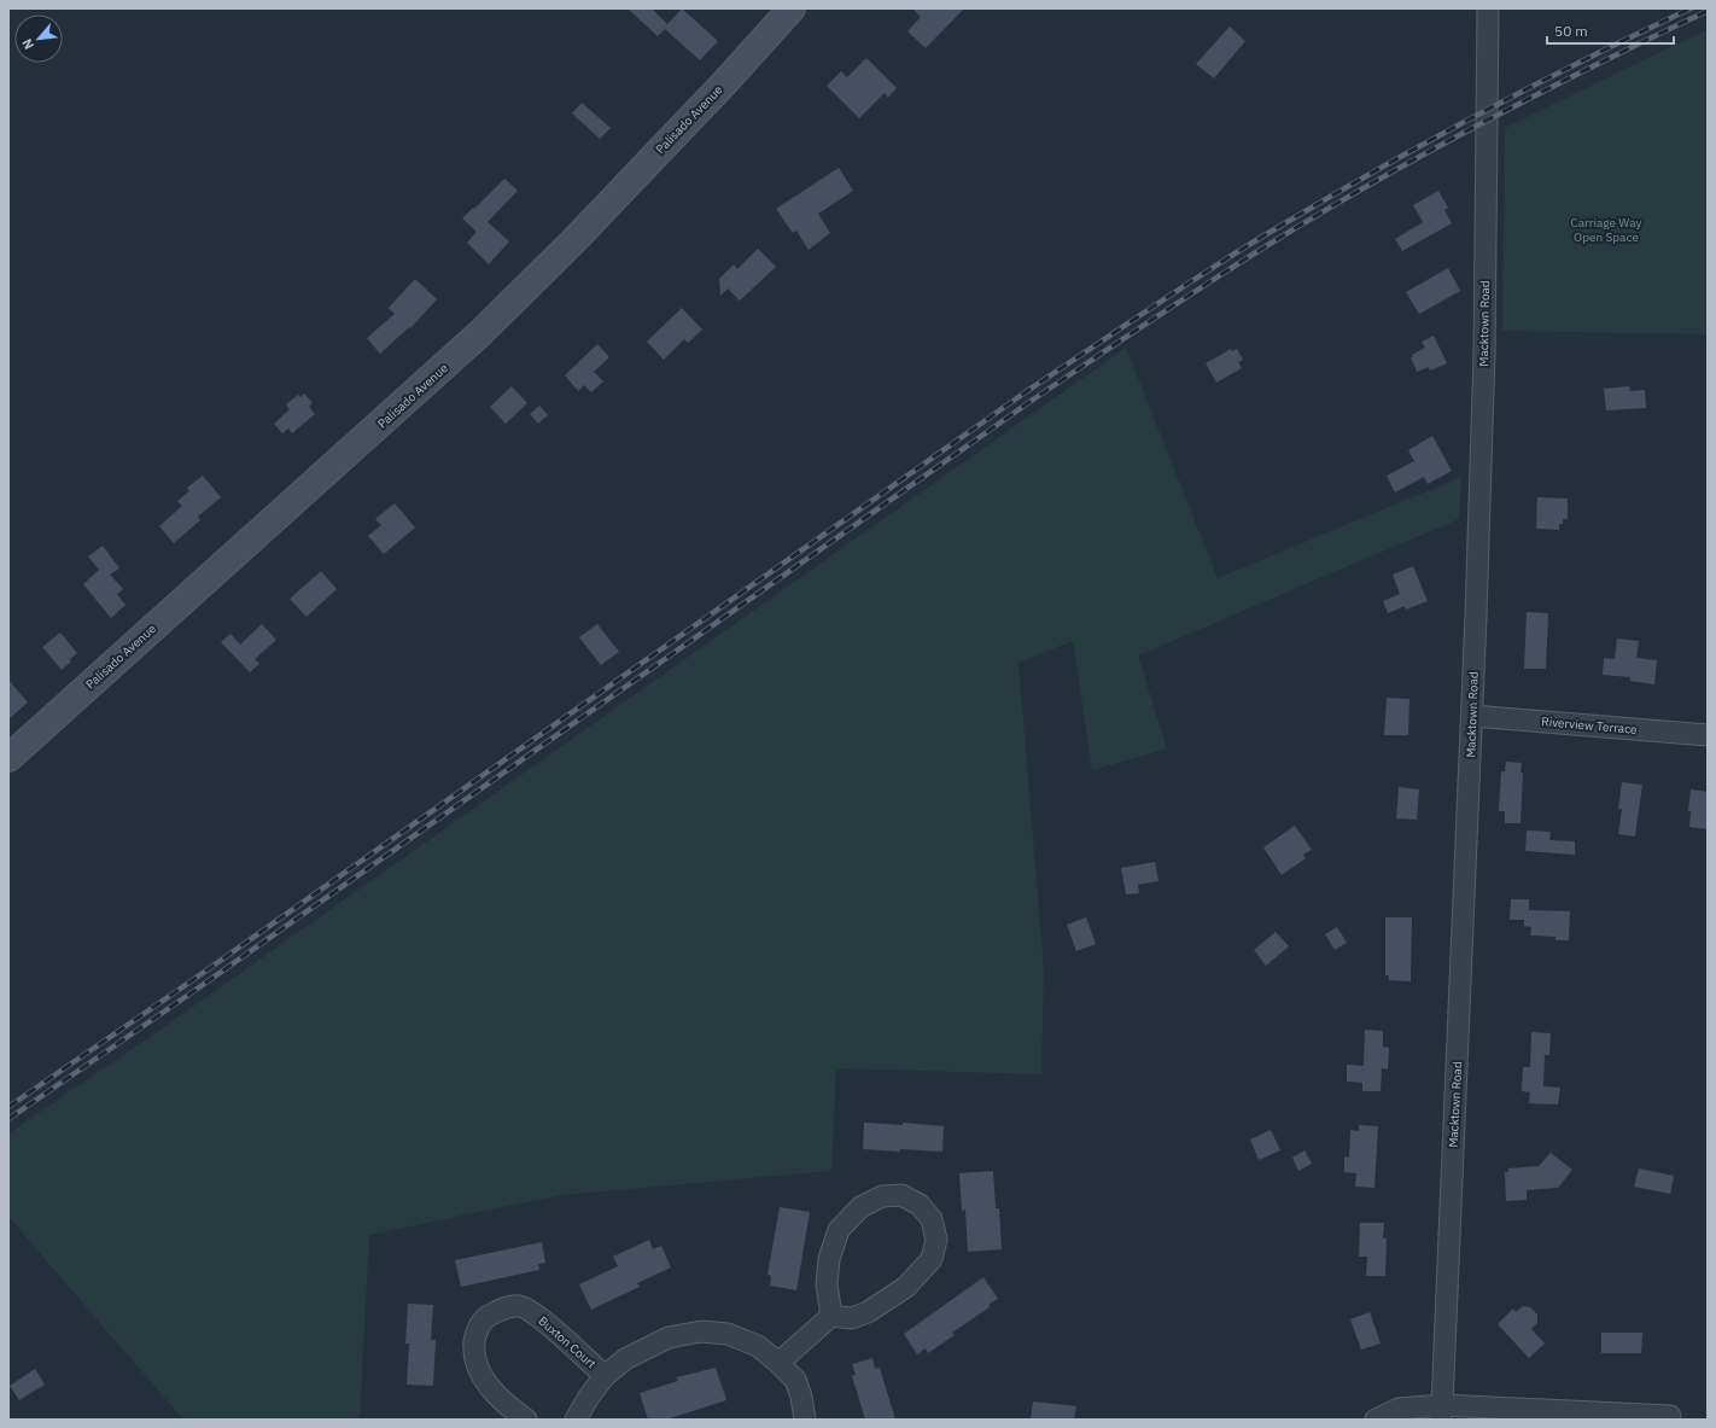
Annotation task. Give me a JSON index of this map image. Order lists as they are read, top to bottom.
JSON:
{
  "streets": {
    "main road": ["Palisado Avenue"],
    "street": ["Macktown Road", "Riverview Terrace", "Buxton Court"]
  },
  "crossings": [
    ["Macktown Road", "Riverview Terrace"]
  ],
  "parks": ["Carriage Way Open Space"],
  "scale_bar": "50 m",
  "north": "bottom left"
}
